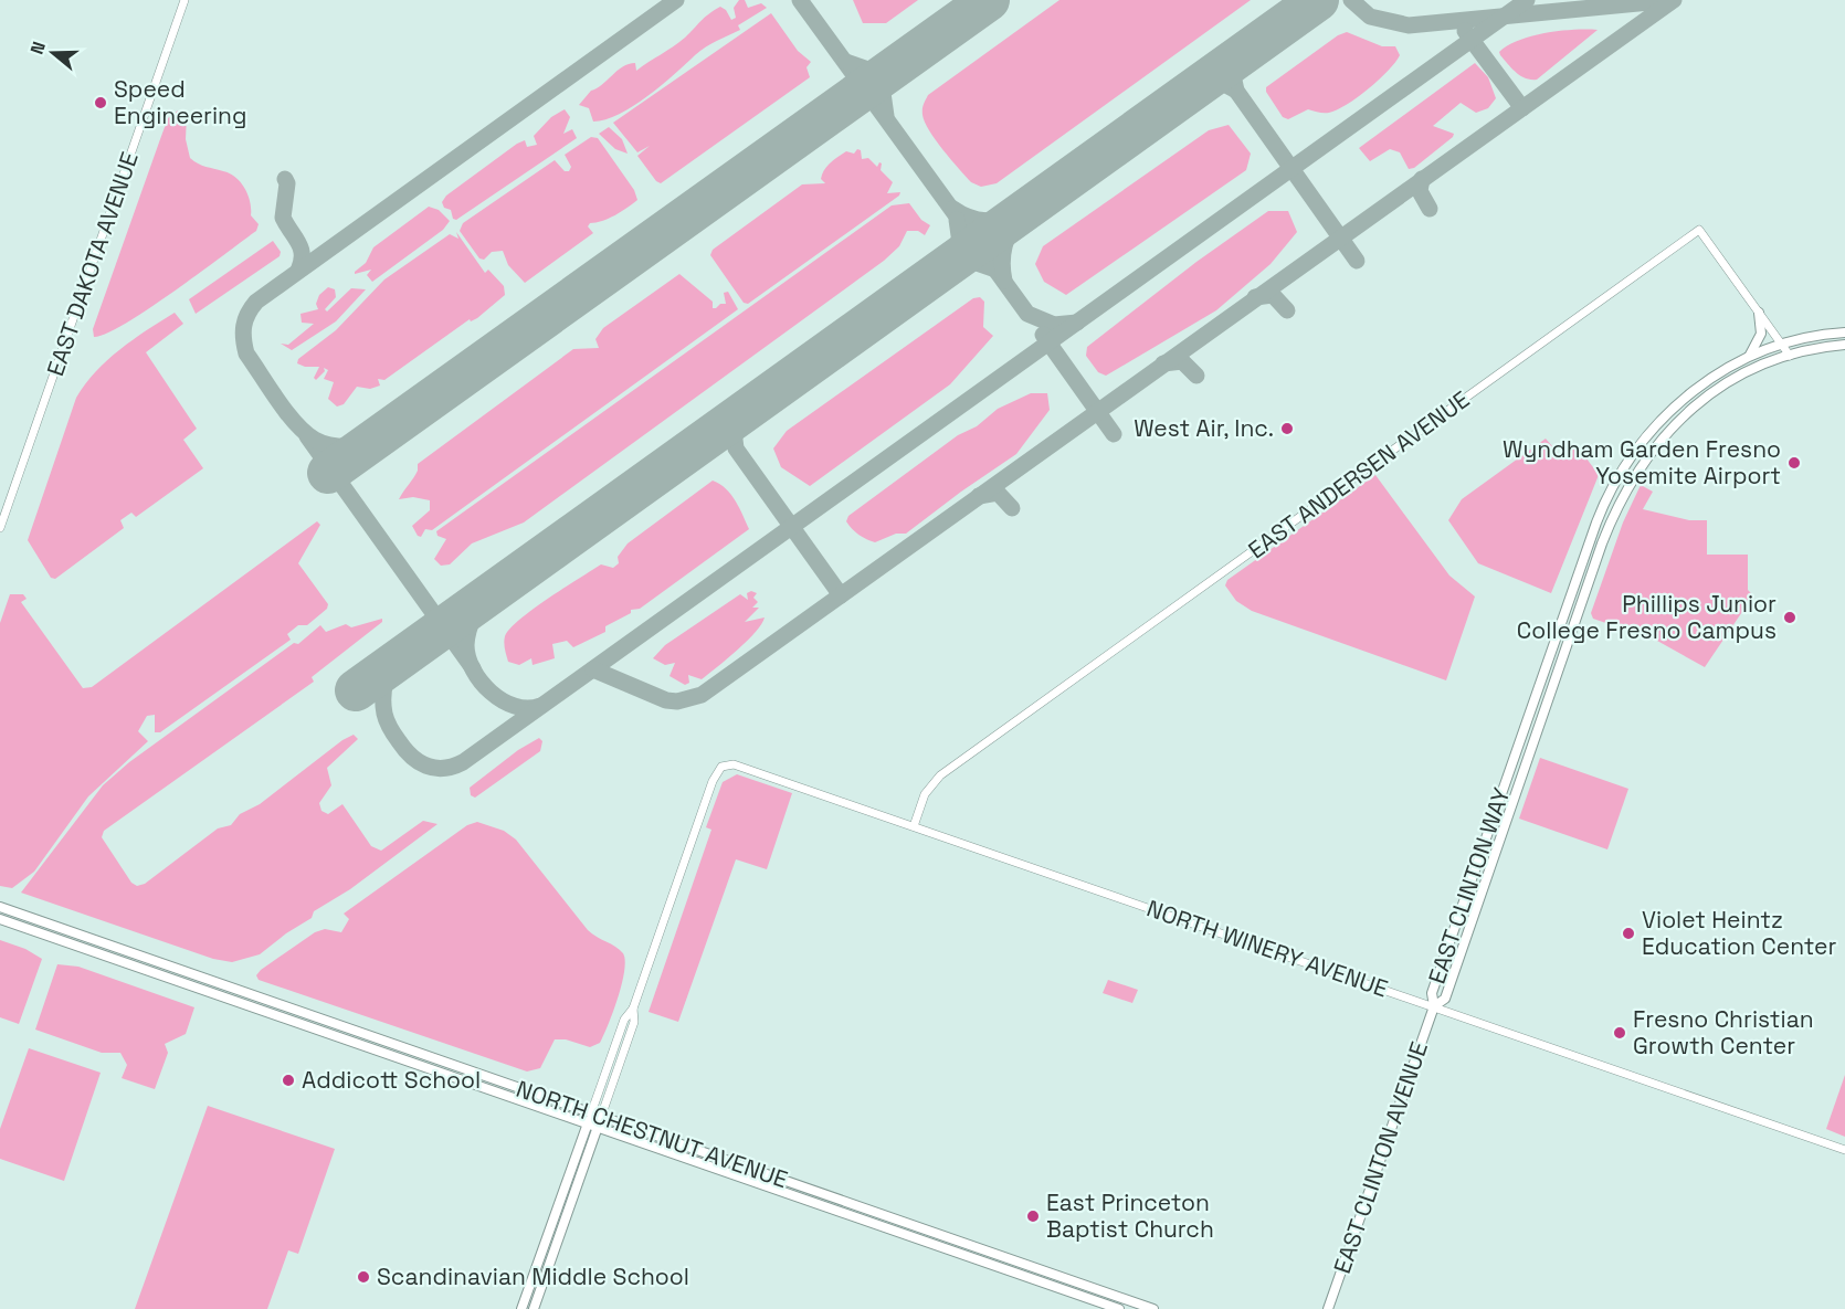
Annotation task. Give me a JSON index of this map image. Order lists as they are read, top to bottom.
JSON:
{
  "streets": {
    "main road": ["EAST CLINTON WAY", "NORTH CHESTNUT AVENUE", "EAST CLINTON AVENUE"],
    "street": ["EAST DAKOTA AVENUE", "EAST ANDERSEN AVENUE", "NORTH WINERY AVENUE"]
  },
  "crossings": [
    ["EAST ANDERSEN AVENUE", "EAST CLINTON WAY"],
    ["EAST ANDERSEN AVENUE", "NORTH WINERY AVENUE"],
    ["EAST CLINTON WAY", "NORTH WINERY AVENUE"],
    ["EAST CLINTON WAY", "EAST CLINTON AVENUE"],
    ["NORTH WINERY AVENUE", "EAST CLINTON AVENUE"]
  ],
  "places": [
    "Speed Engineering",
    "West Air, Inc.",
    "Wyndham Garden Fresno Yosemite Airport",
    "Phillips Junior College Fresno Campus",
    "Violet Heintz Education Center",
    "Fresno Christian Growth Center",
    "Addicott School",
    "East Princeton Baptist Church",
    "Scandinavian Middle School"
  ],
  "north": "left"
}
